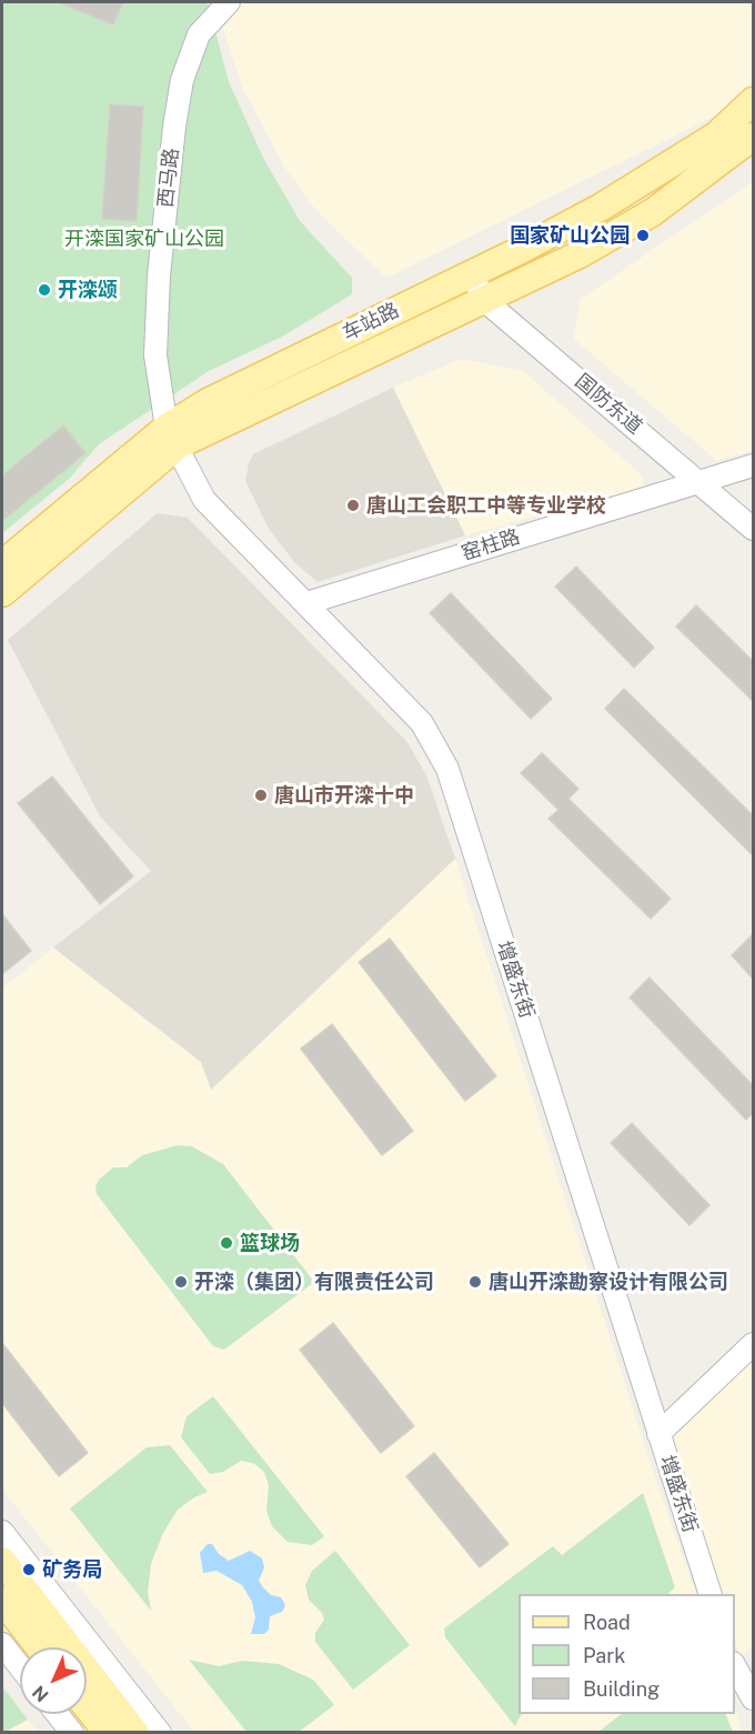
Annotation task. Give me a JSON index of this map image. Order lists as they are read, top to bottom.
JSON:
{
  "streets": {
    "main road": ["车站路"],
    "street": [
      "西马路",
      "国防东道",
      "窑柱路",
      "增盛东街"
    ]
  },
  "crossings": [
    ["西马路", "车站路"],
    ["西马路", "增盛东街"],
    ["车站路", "国防东道"],
    ["车站路", "增盛东街"],
    ["国防东道", "窑柱路"],
    ["窑柱路", "增盛东街"]
  ],
  "parks": ["开滦国家矿山公园"],
  "places": [
    "国家矿山公园",
    "开滦颂",
    "唐山工会职工中等专业学校",
    "唐山市开滦十中",
    "篮球场",
    "开滦（集团）有限责任公司",
    "唐山开滦勘察设计有限公司",
    "矿务局"
  ],
  "legend": ["Road", "Park", "Building"],
  "north": "bottom left"
}
